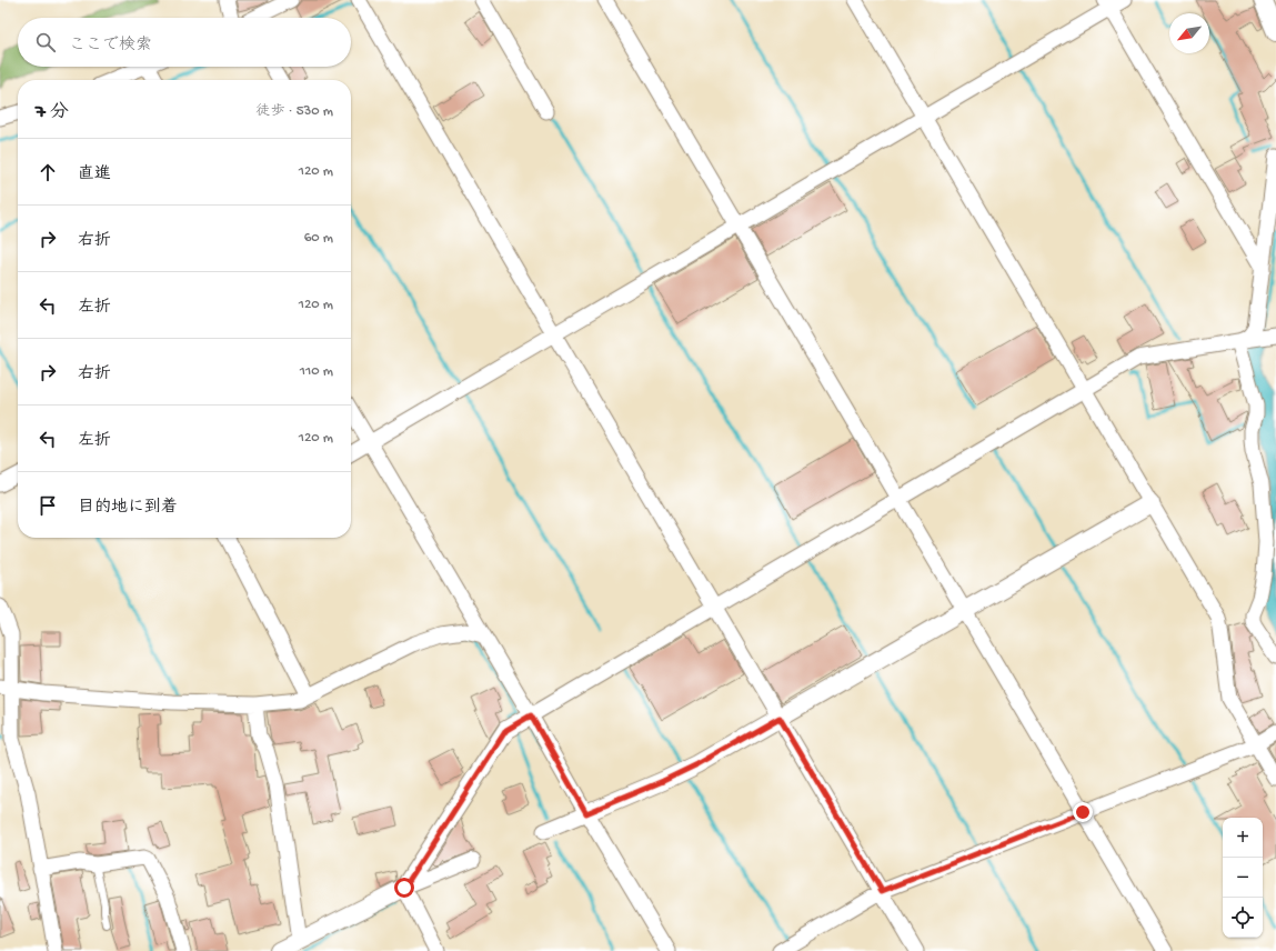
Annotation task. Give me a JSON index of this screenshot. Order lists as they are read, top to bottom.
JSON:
{
  "north": "bottom left",
  "page": {
    "search": "ここで検索",
    "heading": ["7 分", "徒歩 · 530 m"],
    "list": [
      ["直進", "120 m"],
      ["右折", "60 m"],
      ["左折", "120 m"],
      ["右折", "110 m"],
      ["左折", "120 m"],
      "目的地に到着"
    ],
    "map_buttons": ["+", "−"]
  }
}
